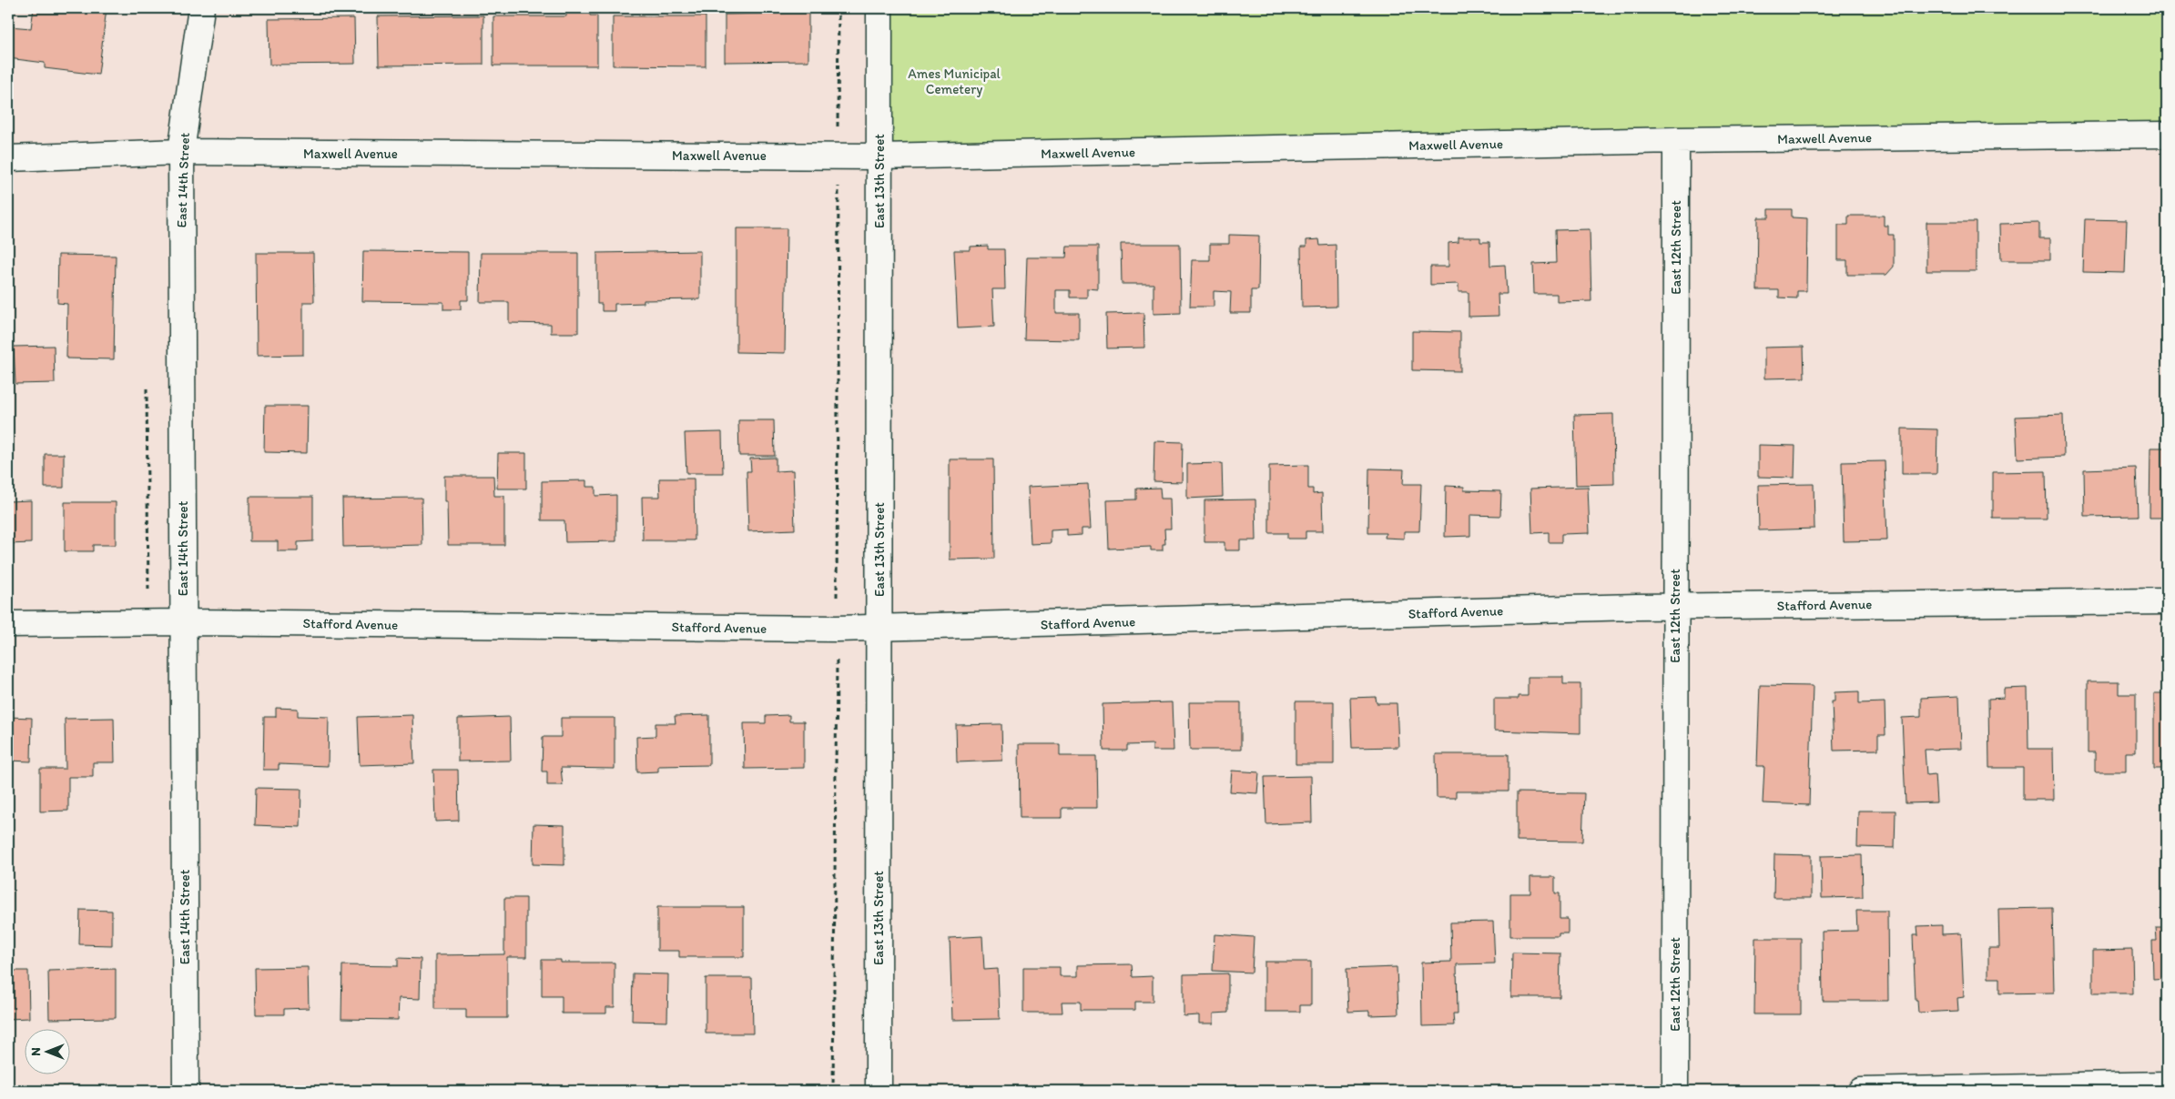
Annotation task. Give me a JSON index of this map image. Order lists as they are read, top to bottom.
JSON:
{
  "streets": {
    "street": [
      "Maxwell Avenue",
      "East 14th Street",
      "East 13th Street",
      "East 12th Street",
      "Stafford Avenue"
    ]
  },
  "crossings": [
    ["Maxwell Avenue", "East 14th Street"],
    ["Maxwell Avenue", "East 13th Street"],
    ["Maxwell Avenue", "East 12th Street"],
    ["East 14th Street", "Stafford Avenue"],
    ["East 13th Street", "Stafford Avenue"],
    ["East 12th Street", "Stafford Avenue"]
  ],
  "parks": ["Ames Municipal Cemetery"],
  "north": "left"
}
